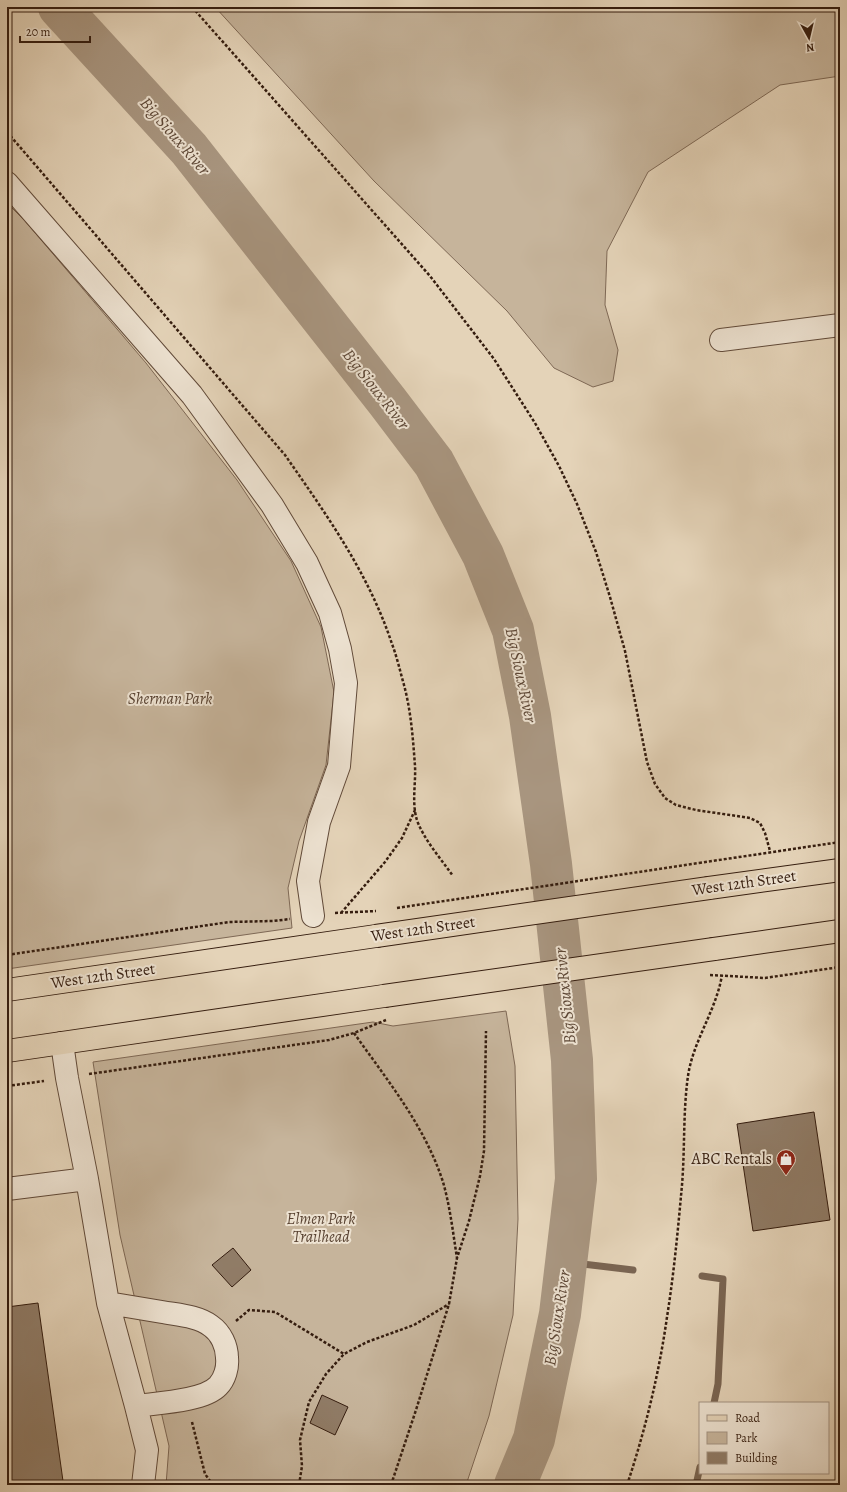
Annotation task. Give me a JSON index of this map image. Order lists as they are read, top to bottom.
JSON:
{
  "streets": {
    "main road": ["West 12th Street"]
  },
  "water": ["Big Sioux River"],
  "parks": ["Sherman Park", "Elmen Park Trailhead"],
  "places": {
    "shop": ["ABC Rentals"]
  },
  "legend": ["Road", "Park", "Building"],
  "scale_bar": "20 m",
  "north": "bottom"
}
